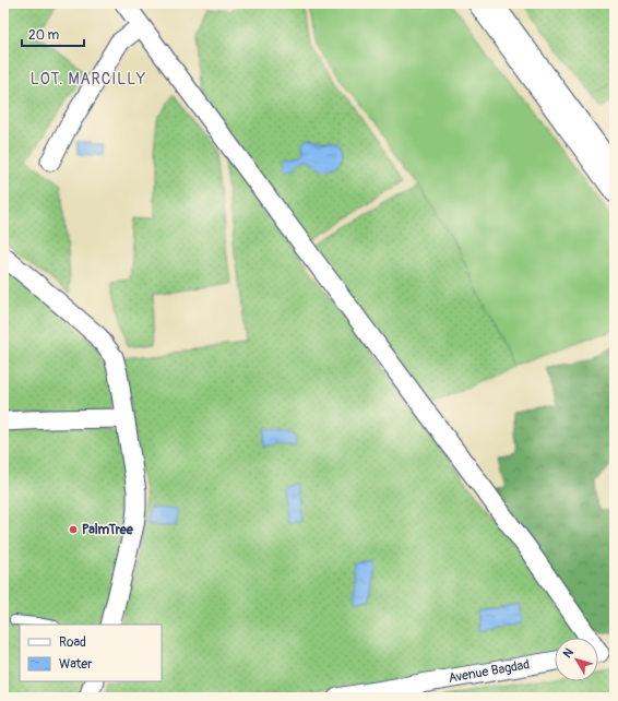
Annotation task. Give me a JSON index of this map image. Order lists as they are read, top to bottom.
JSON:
{
  "streets": {
    "street": ["Avenue Bagdad"]
  },
  "districts": ["LOT. MARCILLY"],
  "places": ["PalmTree"],
  "legend": ["Road", "Water"],
  "scale_bar": "20 m",
  "north": "top left"
}
